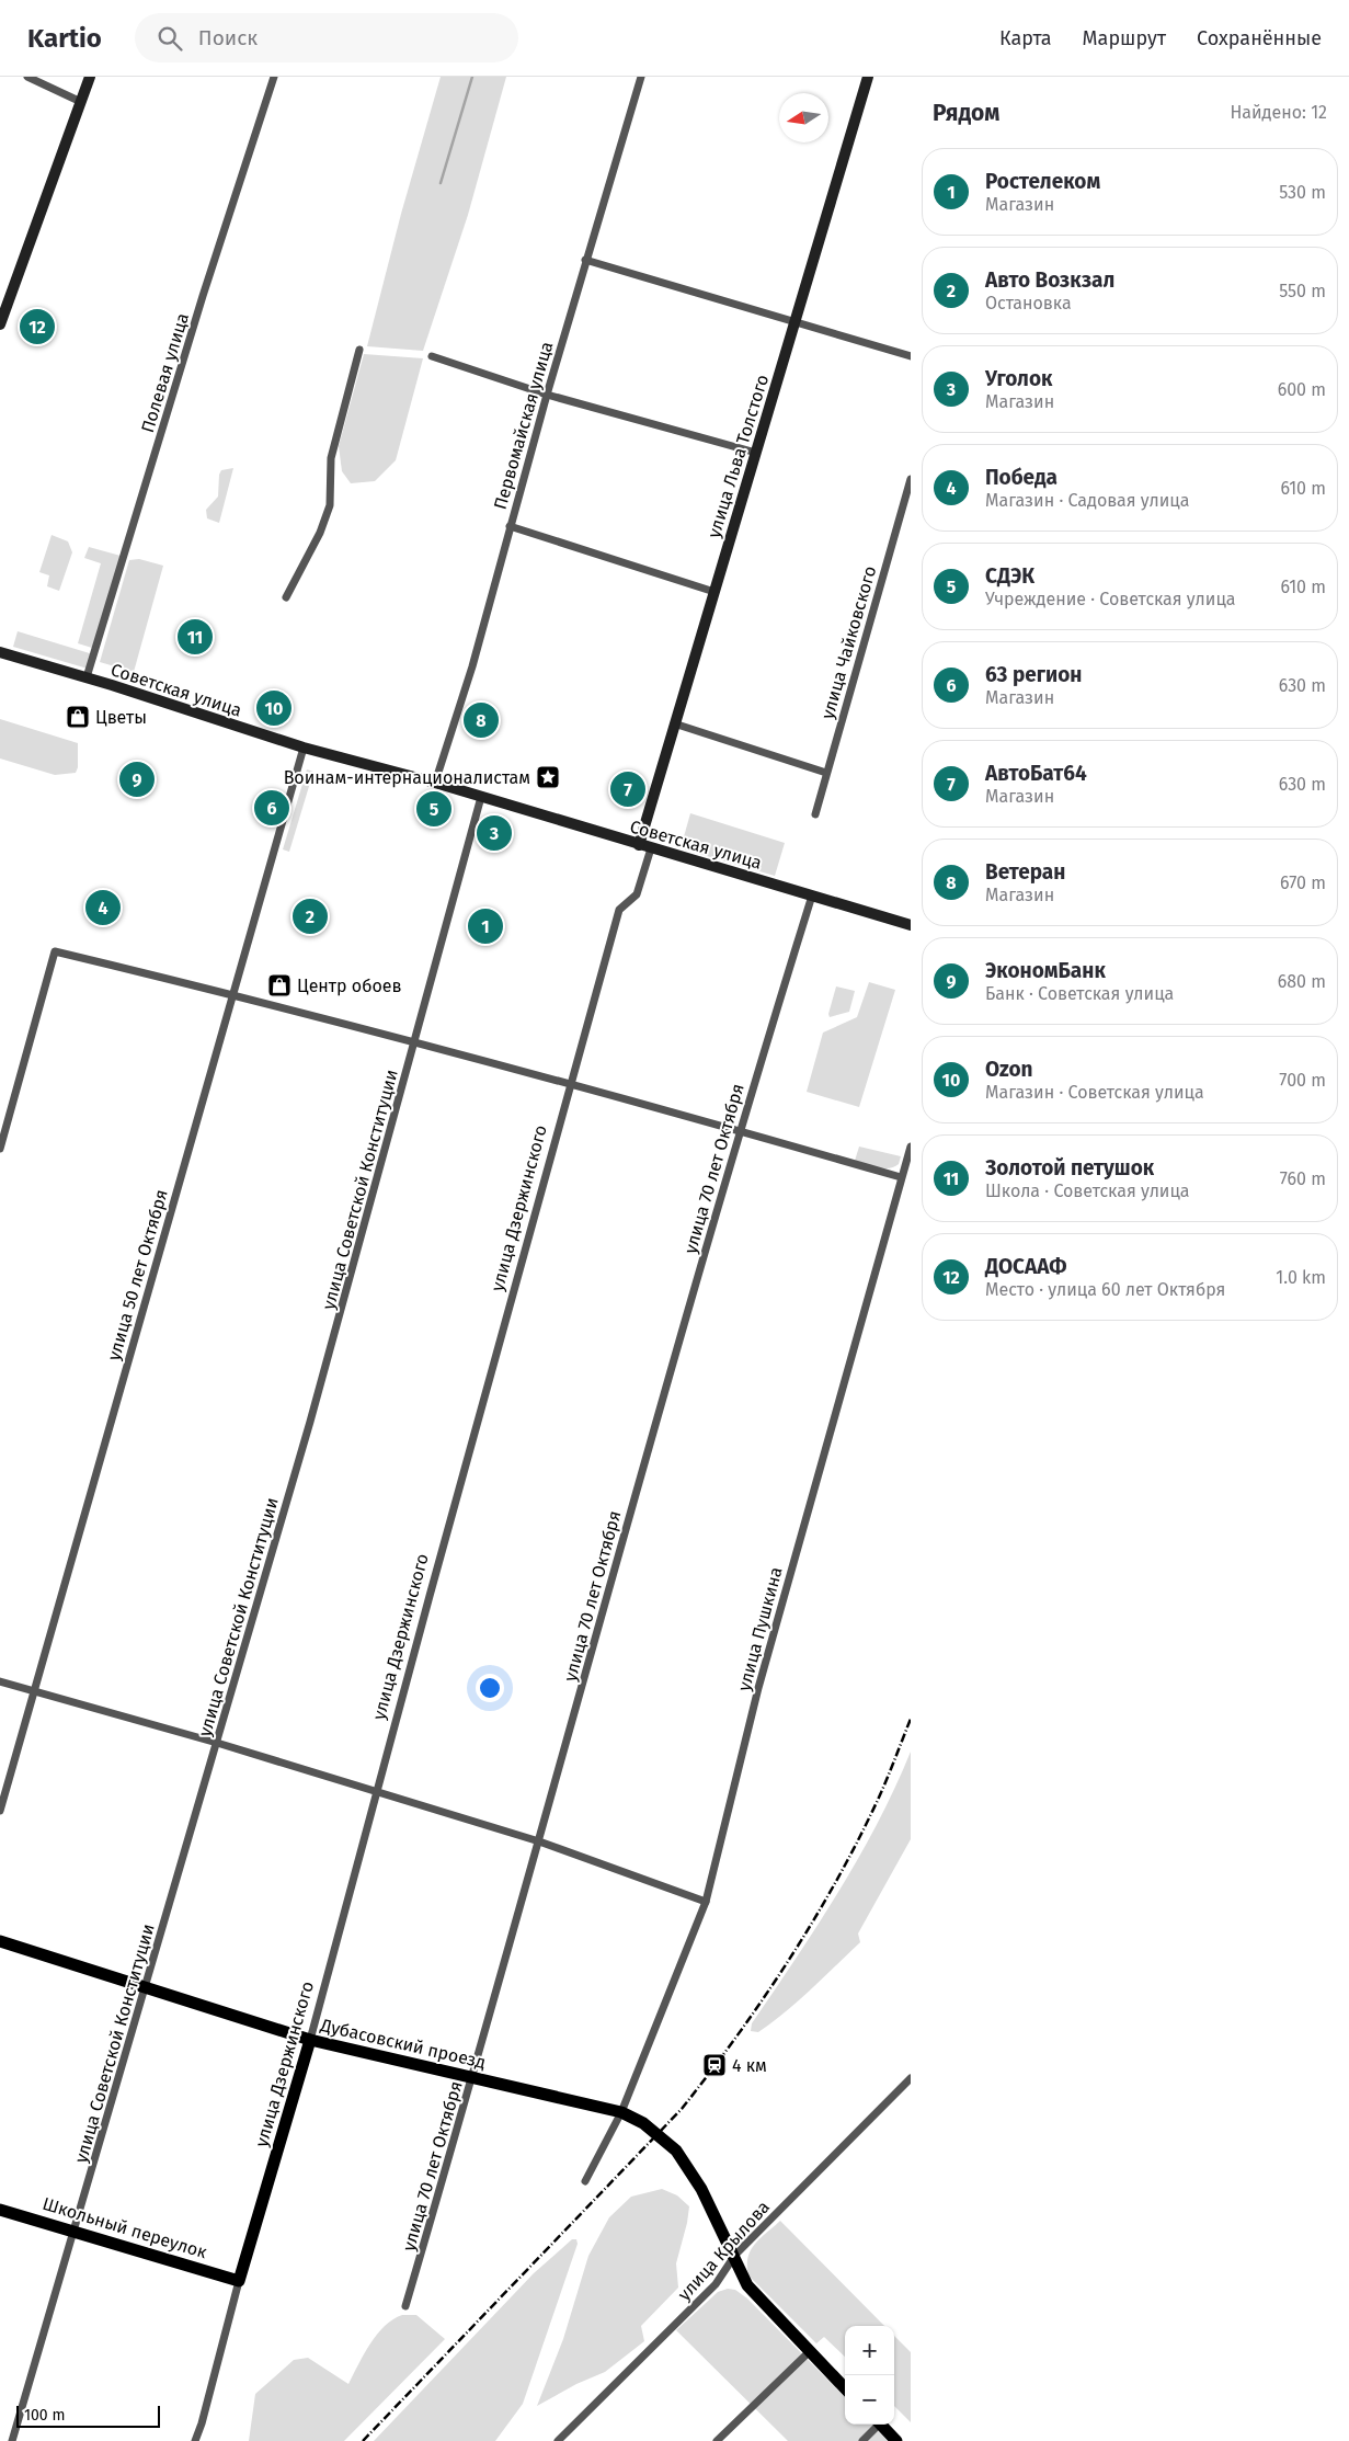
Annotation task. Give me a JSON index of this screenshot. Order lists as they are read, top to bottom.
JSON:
{
  "streets": {
    "main road": ["улица Дзержинского", "Дубасовский проезд", "Школьный переулок"],
    "street": [
      "Полевая улица",
      "Первомайская улица",
      "улица Льва Толстого",
      "улица Чайковского",
      "Советская улица",
      "улица 70 лет Октября",
      "улица Советской Конституции",
      "улица 50 лет Октября",
      "улица Пушкина",
      "улица Крылова"
    ]
  },
  "crossings": [
    ["Полевая улица", "Советская улица"],
    ["Первомайская улица", "Советская улица"],
    ["улица Льва Толстого", "Советская улица"],
    ["Советская улица", "улица 70 лет Октября"],
    ["Советская улица", "улица Советской Конституции"],
    ["Советская улица", "улица Дзержинского"],
    ["Советская улица", "улица 50 лет Октября"],
    ["улица 70 лет Октября", "Дубасовский проезд"],
    ["улица Советской Конституции", "Дубасовский проезд"],
    ["улица Советской Конституции", "Школьный переулок"],
    ["улица Дзержинского", "Дубасовский проезд"],
    ["улица Дзержинского", "Школьный переулок"],
    ["улица Пушкина", "Дубасовский проезд"],
    ["Дубасовский проезд", "улица Крылова"]
  ],
  "places": {
    "shop": ["Цветы", "Центр обоев"],
    "place": ["Воинам-интернационалистам"],
    "station": ["4 км"]
  },
  "scale_bar": "100 m",
  "north": "left",
  "page": {
    "header": "Kartio",
    "search": "Поиск",
    "nav": ["Карта", "Маршрут", "Сохранённые"],
    "heading": ["Рядом", "Найдено: 12"],
    "list": [
      {
        "mark": "1",
        "name": "Ростелеком",
        "note": "Магазин",
        "value": "530 m"
      },
      {
        "mark": "2",
        "name": "Авто Возкзал",
        "note": "Остановка",
        "value": "550 m"
      },
      {
        "mark": "3",
        "name": "Уголок",
        "note": "Магазин",
        "value": "600 m"
      },
      {
        "mark": "4",
        "name": "Победа",
        "note": "Магазин · Садовая улица",
        "value": "610 m"
      },
      {
        "mark": "5",
        "name": "СДЭК",
        "note": "Учреждение · Советская улица",
        "value": "610 m"
      },
      {
        "mark": "6",
        "name": "63 регион",
        "note": "Магазин",
        "value": "630 m"
      },
      {
        "mark": "7",
        "name": "АвтоБат64",
        "note": "Магазин",
        "value": "630 m"
      },
      {
        "mark": "8",
        "name": "Ветеран",
        "note": "Магазин",
        "value": "670 m"
      },
      {
        "mark": "9",
        "name": "ЭкономБанк",
        "note": "Банк · Советская улица",
        "value": "680 m"
      },
      {
        "mark": "10",
        "name": "Ozon",
        "note": "Магазин · Советская улица",
        "value": "700 m"
      },
      {
        "mark": "11",
        "name": "Золотой петушок",
        "note": "Школа · Советская улица",
        "value": "760 m"
      },
      {
        "mark": "12",
        "name": "ДОСААФ",
        "note": "Место · улица 60 лет Октября",
        "value": "1.0 km"
      }
    ],
    "pins": [
      "12",
      "11",
      "10",
      "8",
      "9",
      "7",
      "6",
      "5",
      "3",
      "4",
      "2",
      "1"
    ],
    "map_buttons": ["+", "−"],
    "scale": "100 m"
  }
}
